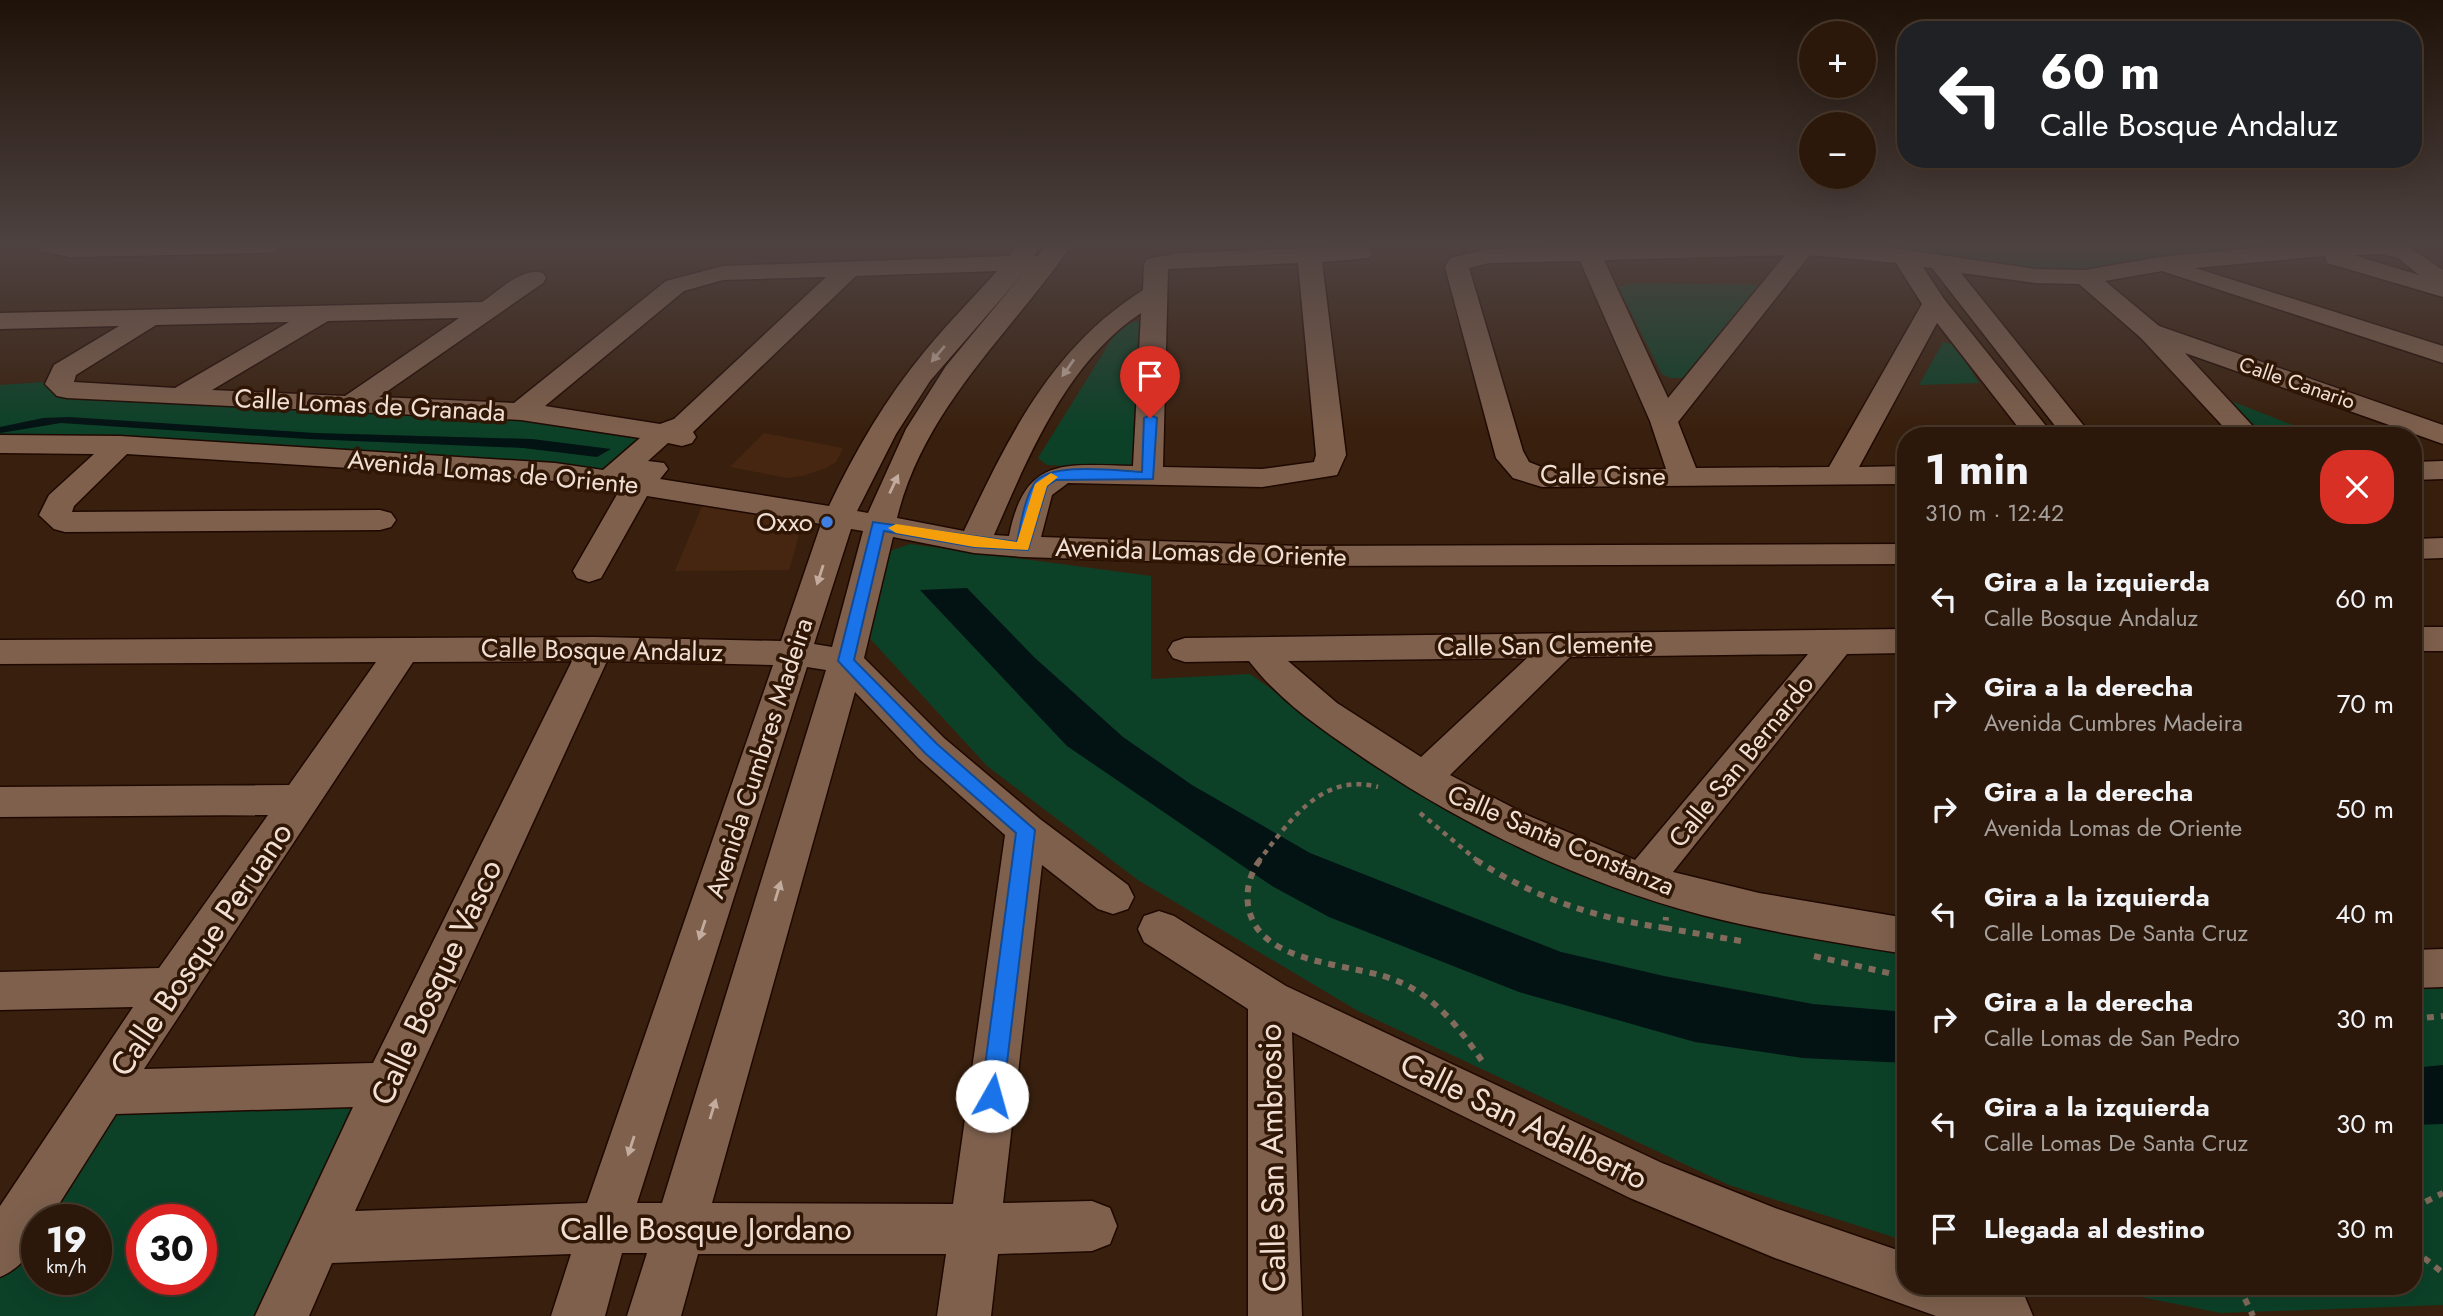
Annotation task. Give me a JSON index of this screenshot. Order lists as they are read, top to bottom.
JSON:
{
  "streets": {
    "street": [
      "Calle Canario",
      "Calle Lomas de Granada",
      "Avenida Lomas de Oriente",
      "Calle Cisne",
      "Calle San Clemente",
      "Calle Bosque Andaluz",
      "Avenida Cumbres Madeira",
      "Calle San Bernardo",
      "Calle Santa Constanza",
      "Calle Bosque Peruano",
      "Calle Bosque Vasco",
      "Calle San Adalberto",
      "Calle San Ambrosio",
      "Calle Bosque Jordano"
    ]
  },
  "crossings": [
    ["Avenida Lomas de Oriente", "Avenida Cumbres Madeira"],
    ["Calle San Clemente", "Calle San Bernardo"],
    ["Calle San Clemente", "Calle Santa Constanza"],
    ["Calle Bosque Andaluz", "Avenida Cumbres Madeira"],
    ["Calle Bosque Andaluz", "Calle Bosque Peruano"],
    ["Calle Bosque Andaluz", "Calle Bosque Vasco"],
    ["Avenida Cumbres Madeira", "Calle Bosque Jordano"],
    ["Calle San Bernardo", "Calle Santa Constanza"],
    ["Calle Bosque Vasco", "Calle Bosque Jordano"],
    ["Calle San Adalberto", "Calle San Ambrosio"]
  ],
  "places": ["Oxxo"],
  "page": {
    "map_buttons": ["+", "−"],
    "turn": ["60 m", "Calle Bosque Andaluz"],
    "heading": ["1 min", "310 m · 12:42"],
    "list": [
      {
        "name": "Gira a la izquierda",
        "note": "Calle Bosque Andaluz",
        "value": "60 m"
      },
      {
        "name": "Gira a la derecha",
        "note": "Avenida Cumbres Madeira",
        "value": "70 m"
      },
      {
        "name": "Gira a la derecha",
        "note": "Avenida Lomas de Oriente",
        "value": "50 m"
      },
      {
        "name": "Gira a la izquierda",
        "note": "Calle Lomas De Santa Cruz",
        "value": "40 m"
      },
      {
        "name": "Gira a la derecha",
        "note": "Calle Lomas de San Pedro",
        "value": "30 m"
      },
      {
        "name": "Gira a la izquierda",
        "note": "Calle Lomas De Santa Cruz",
        "value": "30 m"
      },
      {
        "name": "Llegada al destino",
        "value": "30 m"
      }
    ],
    "speed": "19 km/h",
    "limit": "30"
  }
}
